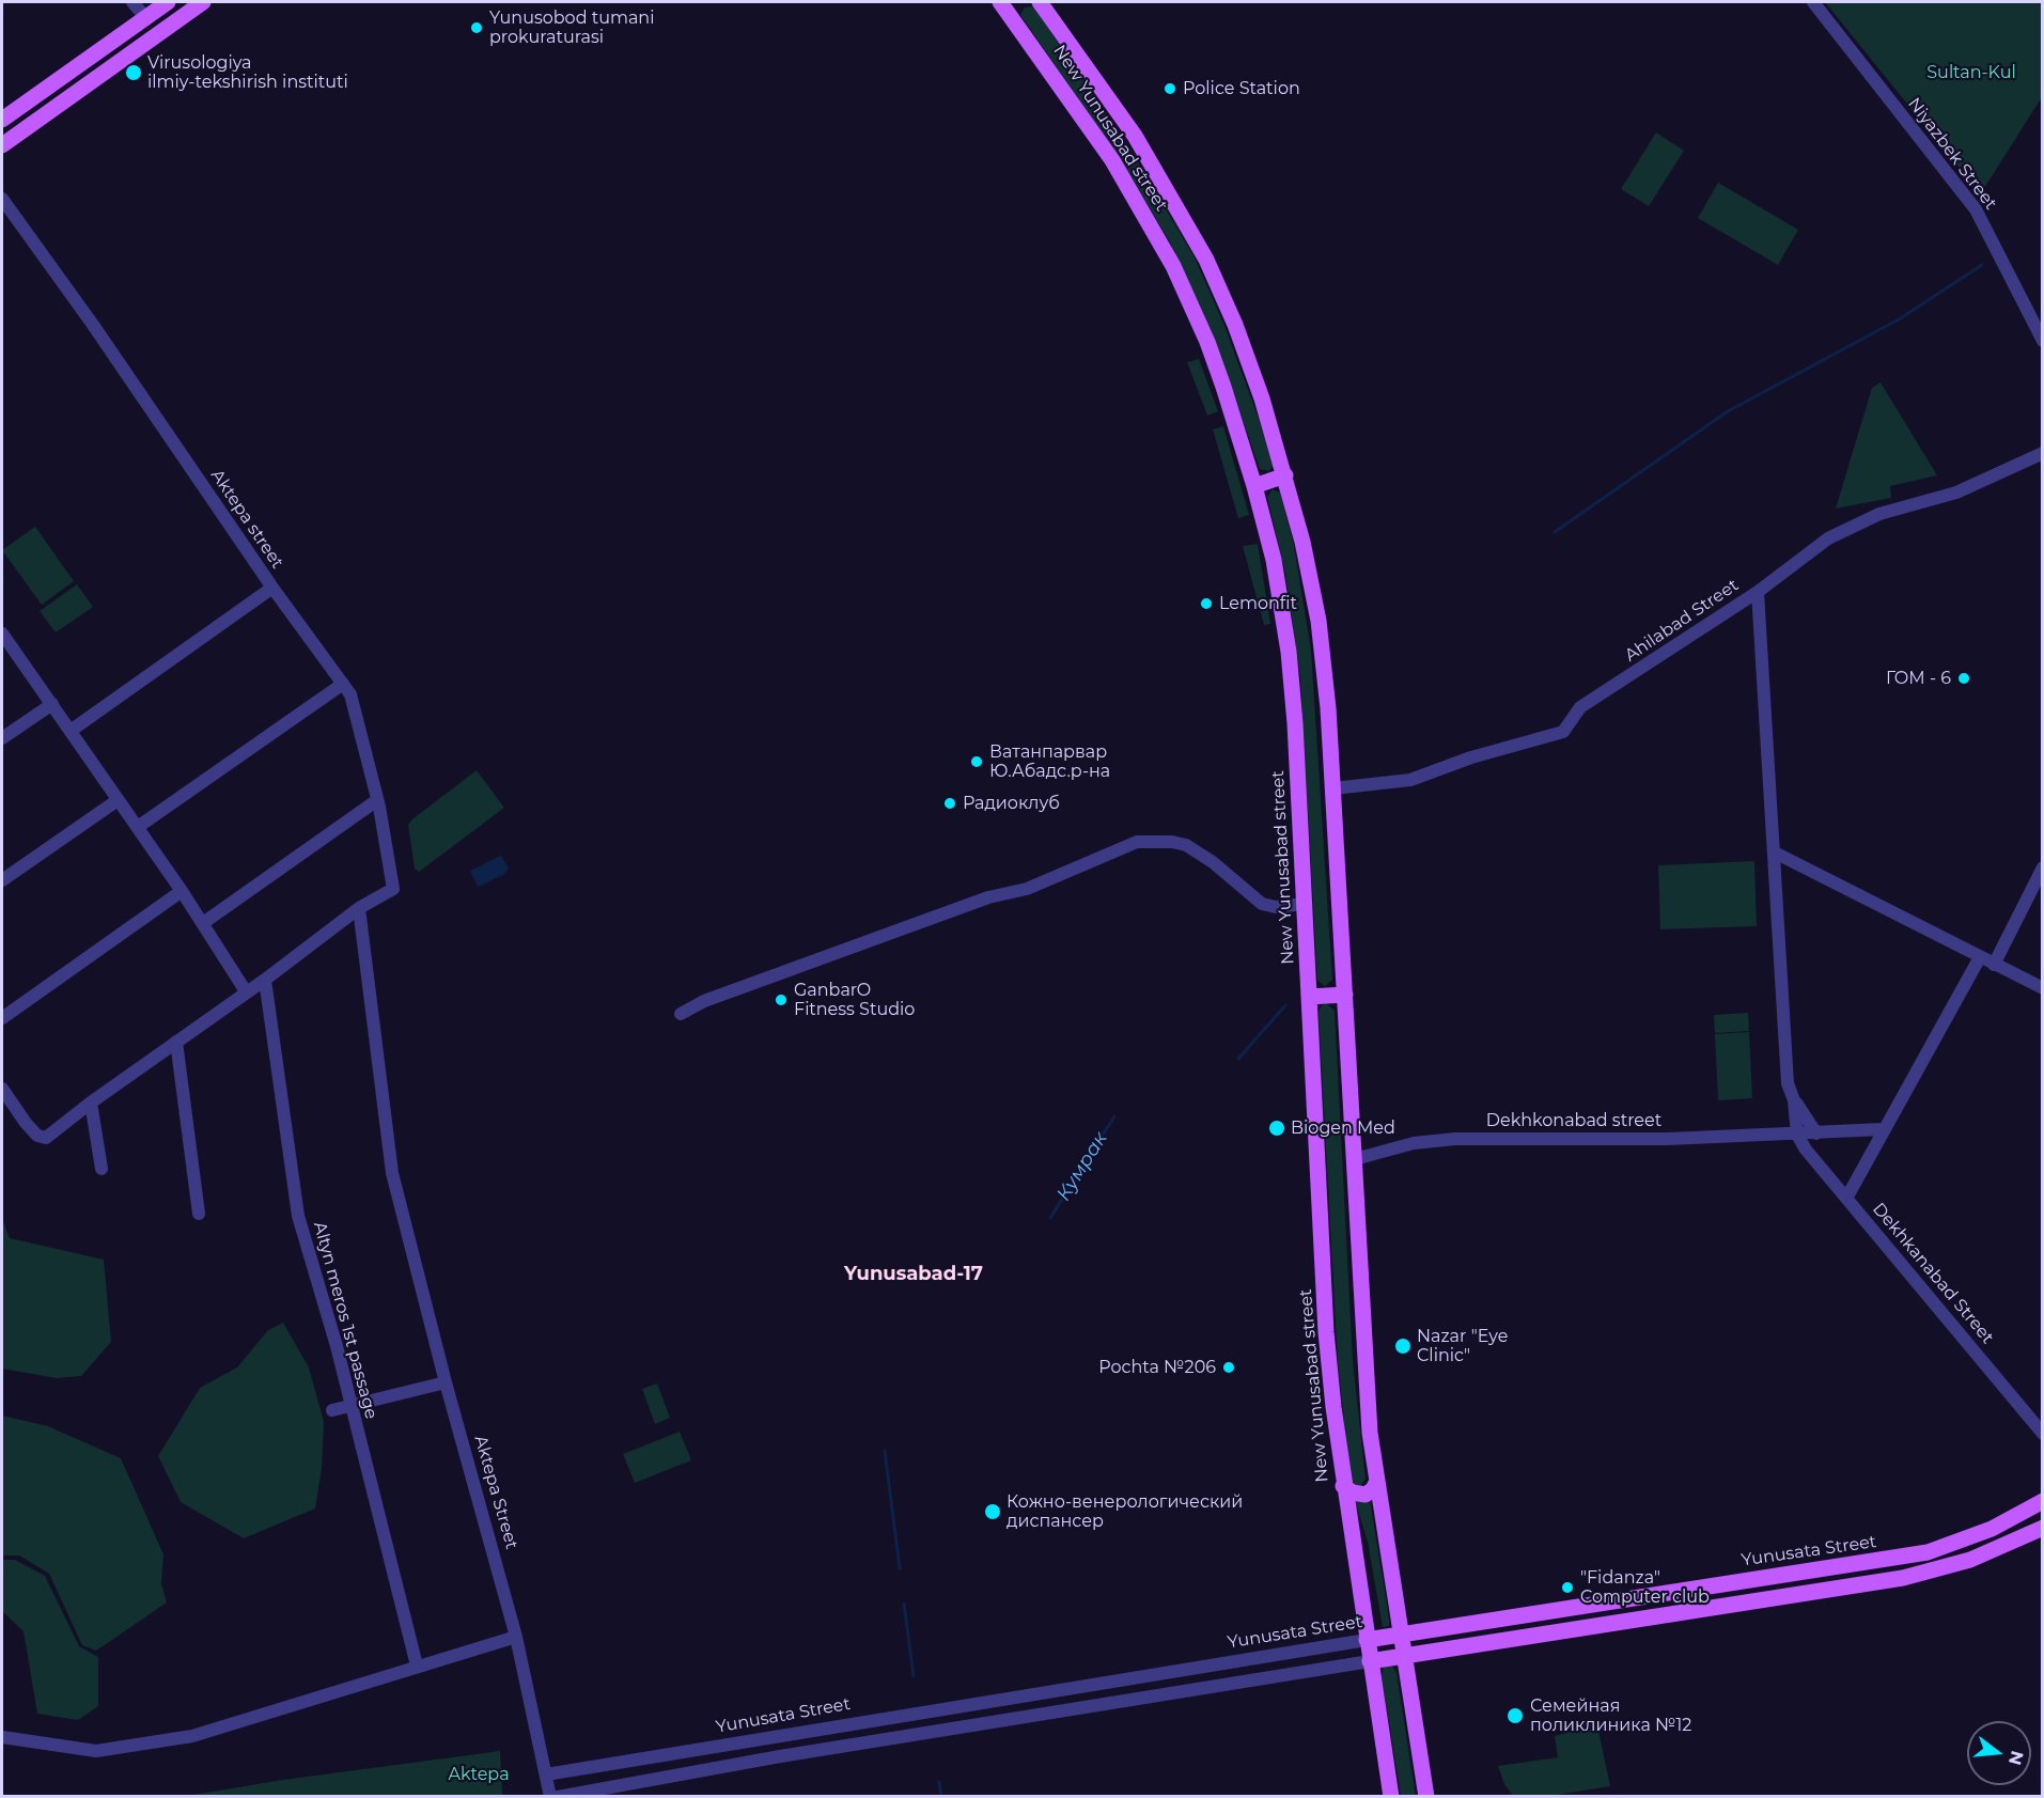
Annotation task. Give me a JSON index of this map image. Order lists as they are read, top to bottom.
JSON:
{
  "streets": {
    "main road": ["New Yunusabad street", "Yunusata Street"],
    "street": [
      "Niyazbek Street",
      "Aktepa street",
      "Ahilabad Street",
      "Dekhkonabad street",
      "Dekhkanabad Street",
      "Altyn meros 1st passage",
      "Aktepa Street"
    ]
  },
  "crossings": [
    ["New Yunusabad street", "Ahilabad Street"],
    ["New Yunusabad street", "Dekhkonabad street"],
    ["New Yunusabad street", "Yunusata Street"],
    ["Aktepa street", "Aktepa Street"],
    ["Dekhkonabad street", "Dekhkanabad Street"],
    ["Aktepa Street", "Yunusata Street"]
  ],
  "districts": ["Yunusabad-17"],
  "water": ["Кумрак"],
  "parks": ["Sultan-Kul", "Aktepa"],
  "places": [
    "Yunusobod tumani prokuraturasi",
    "Virusologiya ilmiy-tekshirish instituti",
    "Police Station",
    "Lemonfit",
    "ГОМ - 6",
    "Ватанпарвар Ю.Абадс.р-на",
    "Радиоклуб",
    "GanbarO Fitness Studio",
    "Biogen Med",
    "Nazar \"Eye Clinic\"",
    "Pochta №206",
    "Кожно-венерологический диспансер",
    "\"Fidanza\" Computer club",
    "Семейная поликлиника №12"
  ],
  "north": "right"
}
